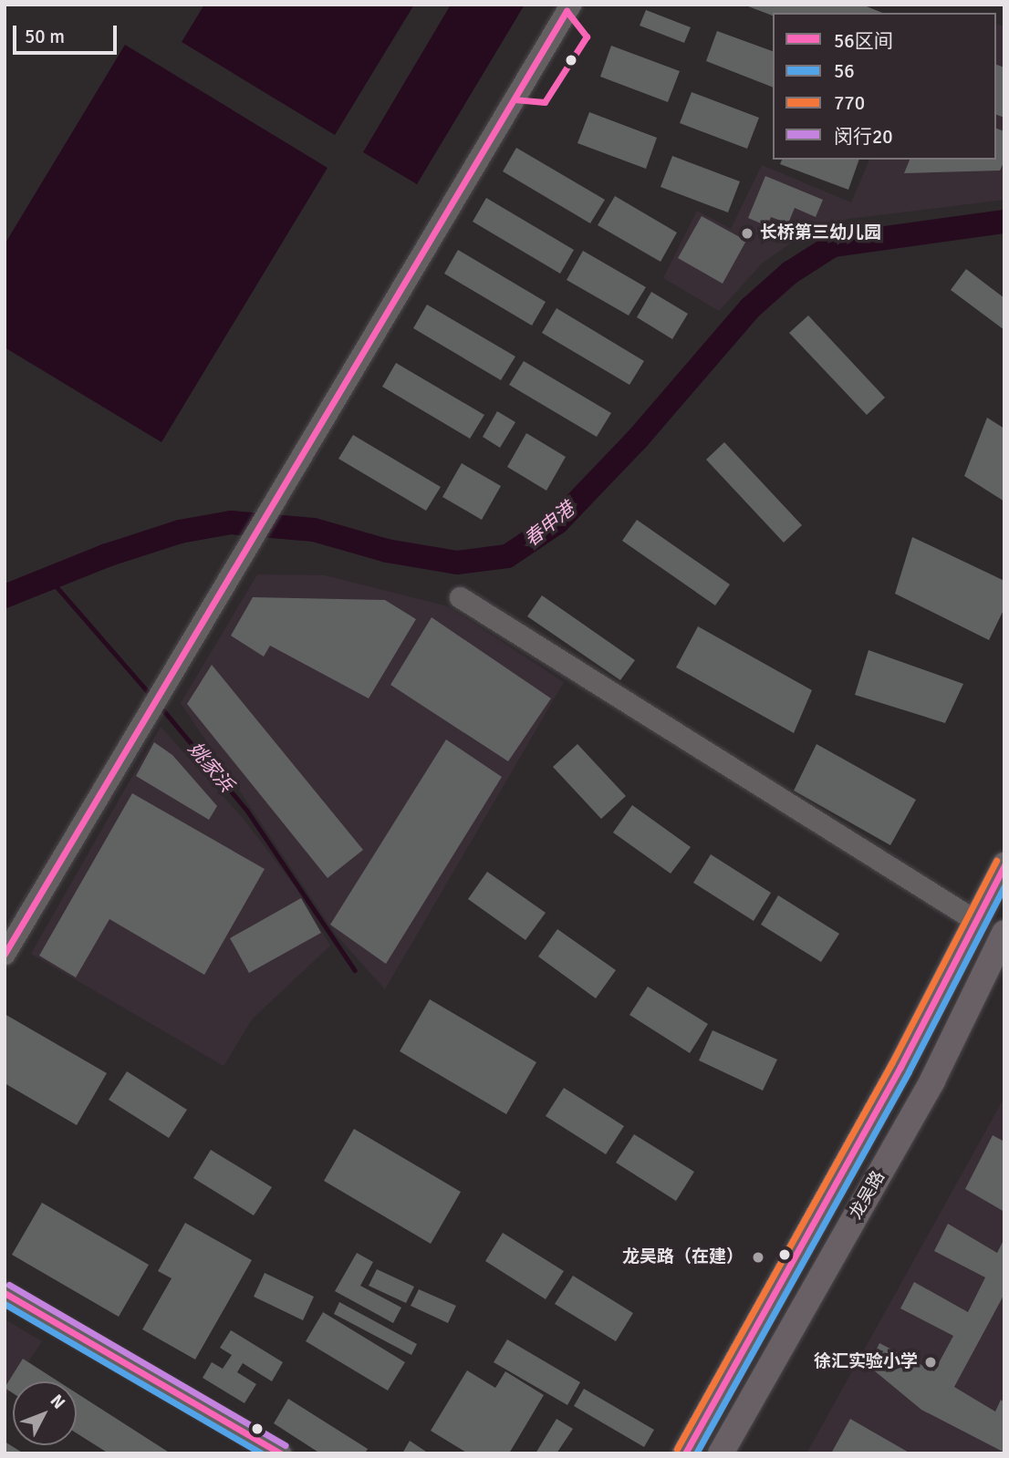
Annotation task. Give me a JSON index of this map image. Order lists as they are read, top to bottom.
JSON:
{
  "streets": {
    "main road": ["龙吴路"]
  },
  "water": ["春申港", "姚家浜"],
  "places": ["长桥第三幼儿园", "龙吴路（在建）", "徐汇实验小学"],
  "lines": [
    "transit line 56区间",
    "transit line 770",
    "transit line 56",
    "transit line 闵行20"
  ],
  "legend": [
    "56区间",
    "56",
    "770",
    "闵行20"
  ],
  "scale_bar": "50 m",
  "north": "top right"
}
